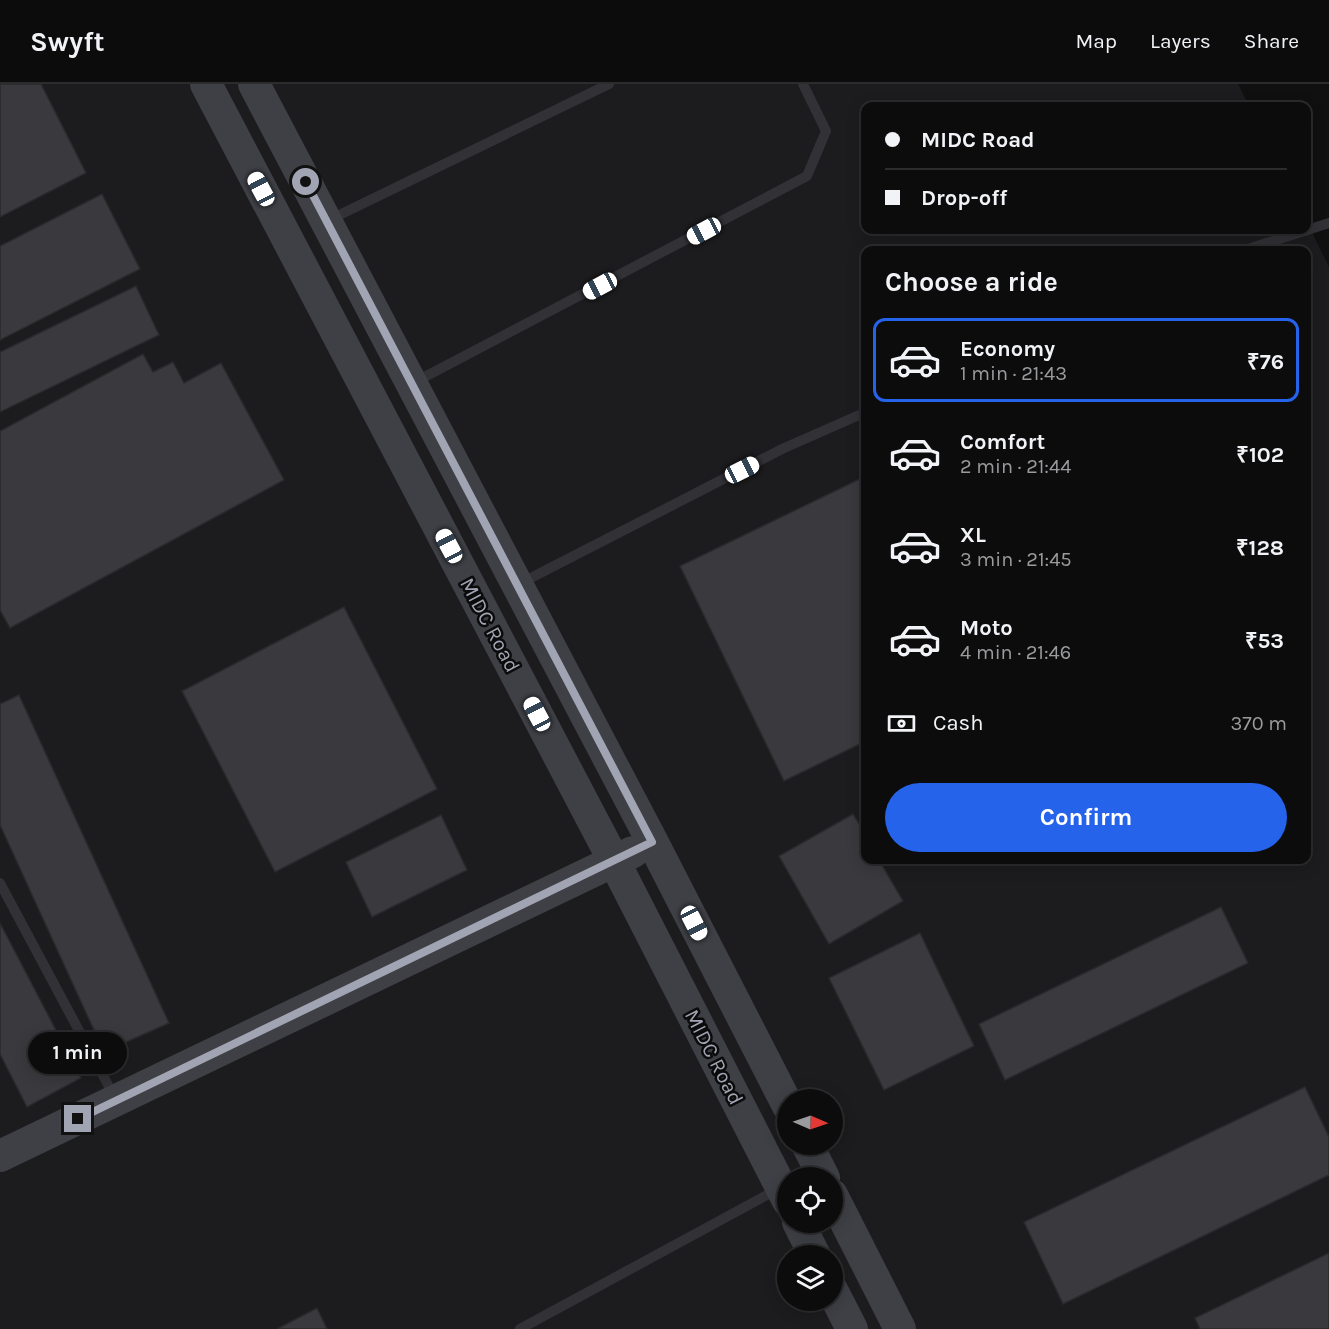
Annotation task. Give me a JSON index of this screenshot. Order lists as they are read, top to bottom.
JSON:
{
  "streets": {
    "main road": ["MIDC Road"]
  },
  "north": "right",
  "page": {
    "header": "Swyft",
    "nav": ["Map", "Layers", "Share"],
    "banner": ["MIDC Road", "Drop-off"],
    "heading": "Choose a ride",
    "list": [
      {
        "name": "Economy",
        "note": "1 min · 21:43",
        "value": "₹76"
      },
      {
        "name": "Comfort",
        "note": "2 min · 21:44",
        "value": "₹102"
      },
      {
        "name": "XL",
        "note": "3 min · 21:45",
        "value": "₹128"
      },
      {
        "name": "Moto",
        "note": "4 min · 21:46",
        "value": "₹53"
      }
    ],
    "pay": ["Cash", "370 m"],
    "buttons": "Confirm",
    "bubble": "1 min"
  }
}
